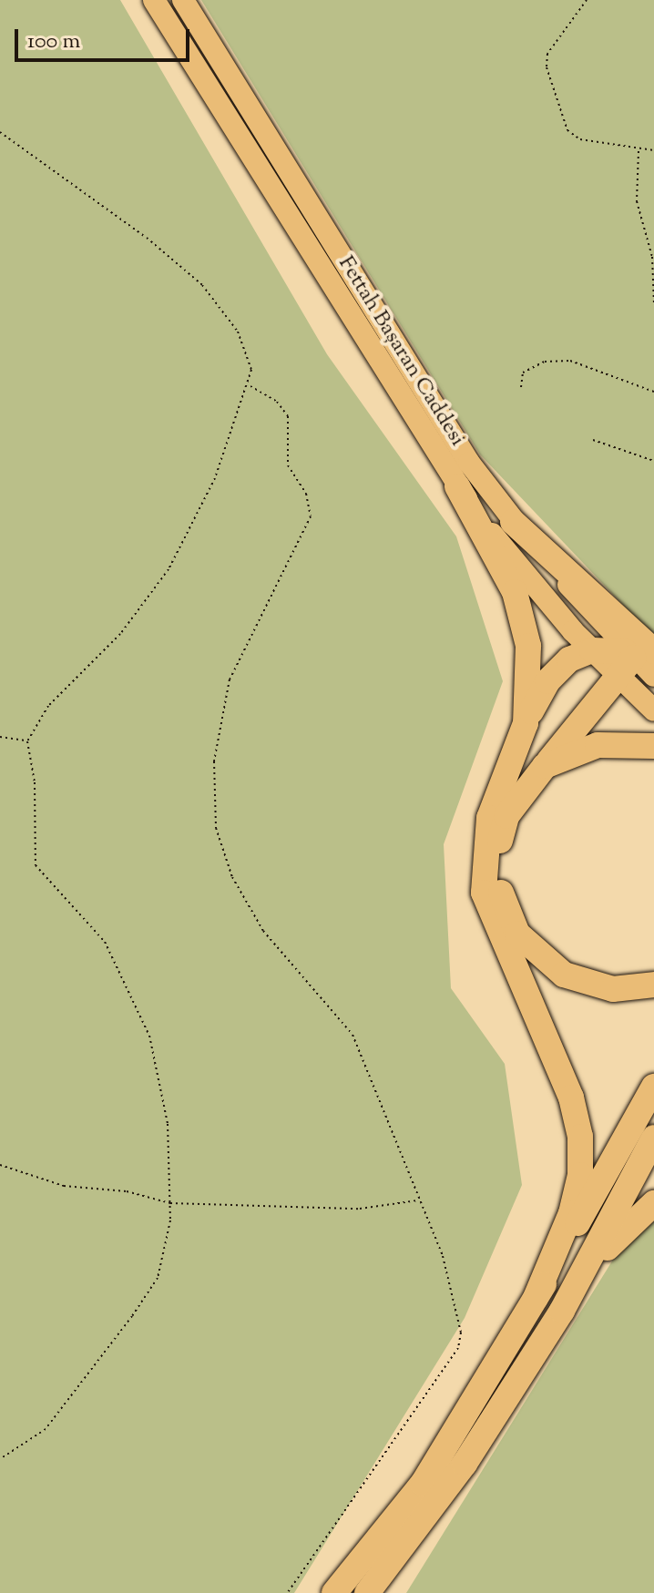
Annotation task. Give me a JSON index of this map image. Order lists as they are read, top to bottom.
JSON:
{
  "streets": {
    "main road": ["Fettah Başaran Caddesi"]
  },
  "scale_bar": "100 m"
}
